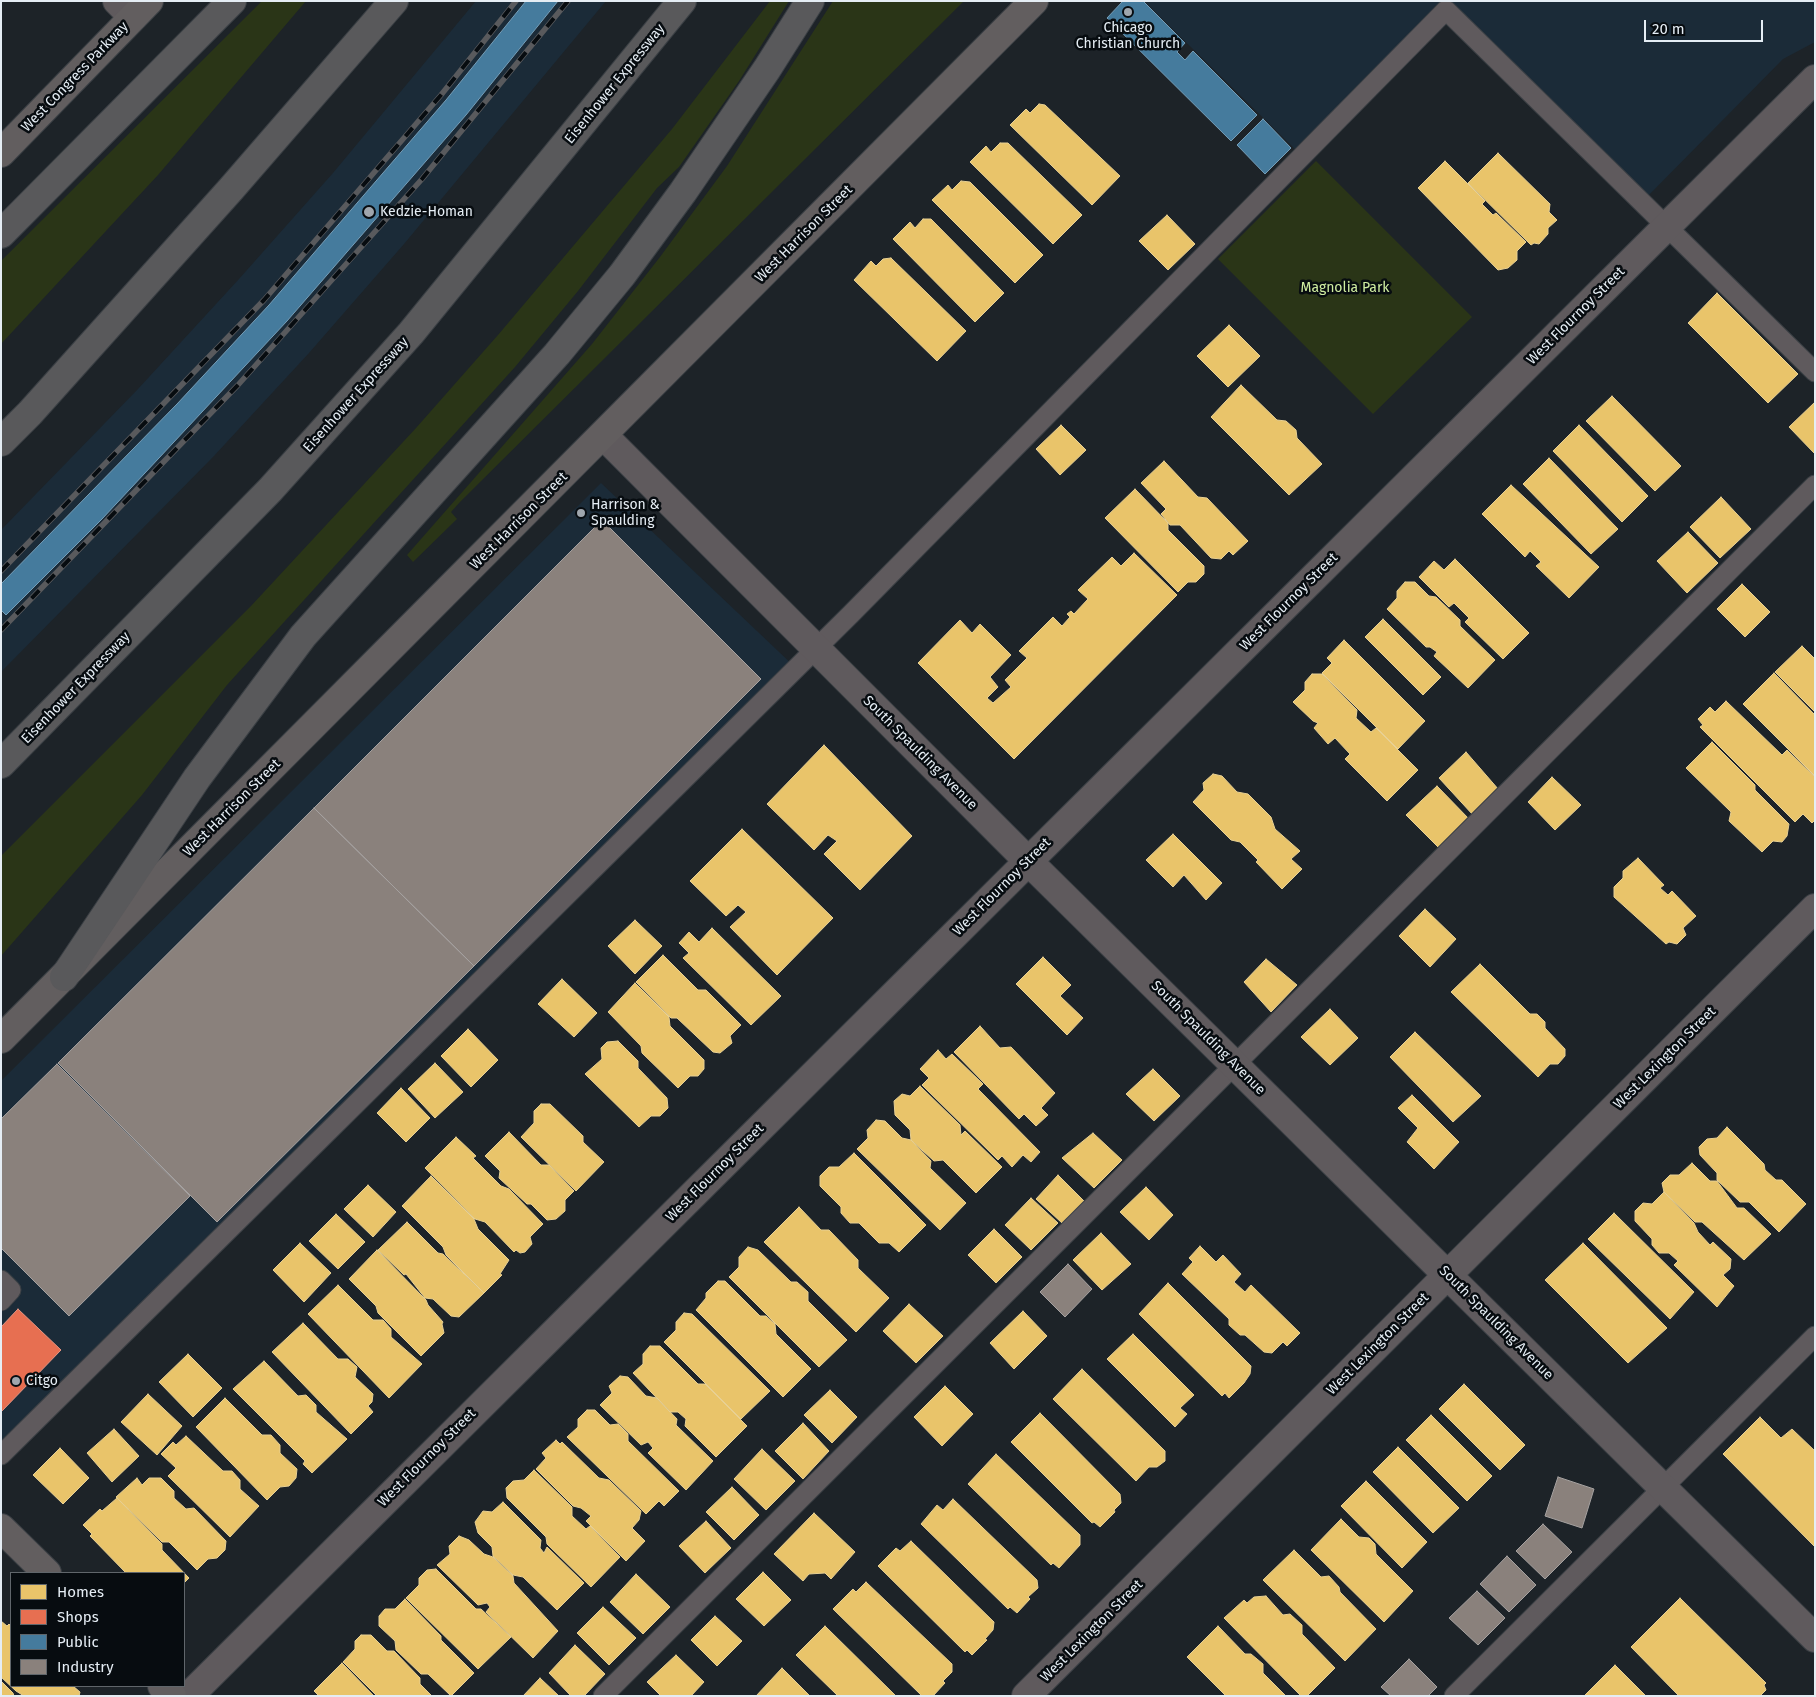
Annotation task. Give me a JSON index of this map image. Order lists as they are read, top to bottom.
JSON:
{
  "streets": {
    "highway": ["Eisenhower Expressway"],
    "street": [
      "West Congress Parkway",
      "West Harrison Street",
      "West Flournoy Street",
      "South Spaulding Avenue",
      "West Lexington Street"
    ]
  },
  "crossings": [
    ["West Harrison Street", "South Spaulding Avenue"],
    ["West Flournoy Street", "South Spaulding Avenue"],
    ["South Spaulding Avenue", "West Lexington Street"]
  ],
  "parks": ["Magnolia Park"],
  "places": [
    "Chicago Christian Church",
    "Kedzie-Homan",
    "Harrison & Spaulding",
    "Citgo"
  ],
  "legend": [
    "Homes",
    "Shops",
    "Public",
    "Industry"
  ],
  "scale_bar": "20 m"
}
